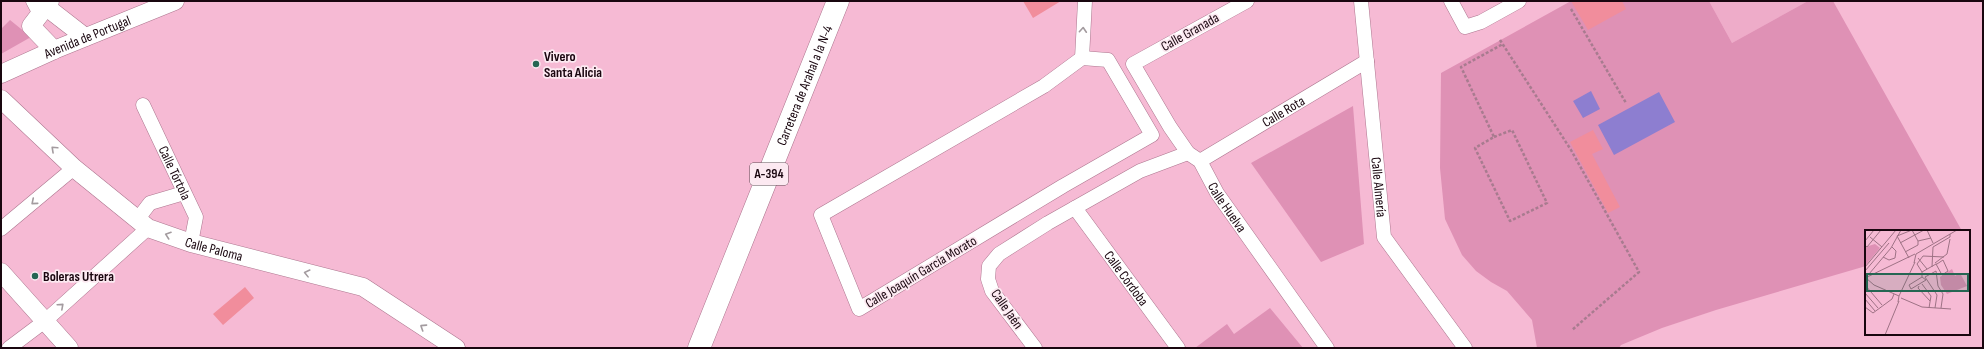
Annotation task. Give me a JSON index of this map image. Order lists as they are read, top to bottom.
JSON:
{
  "streets": {
    "main road": ["Carretera de Arahal a la N-4", "A-394"],
    "street": [
      "Calle Granada",
      "Avenida de Portugal",
      "Calle Rota",
      "Calle Tórtola",
      "Calle Almería",
      "Calle Huelva",
      "Calle Paloma",
      "Calle Joaquín García Morato",
      "Calle Córdoba",
      "Calle Jaén"
    ]
  },
  "crossings": [
    ["Calle Granada", "Calle Huelva"],
    ["Calle Rota", "Calle Almería"],
    ["Calle Rota", "Calle Huelva"],
    ["Calle Rota", "Calle Córdoba"],
    ["Calle Rota", "Calle Jaén"],
    ["Calle Tórtola", "Calle Paloma"]
  ],
  "one_way": ["Calle Paloma"],
  "places": ["Vivero Santa Alicia", "Boleras Utrera"]
}
